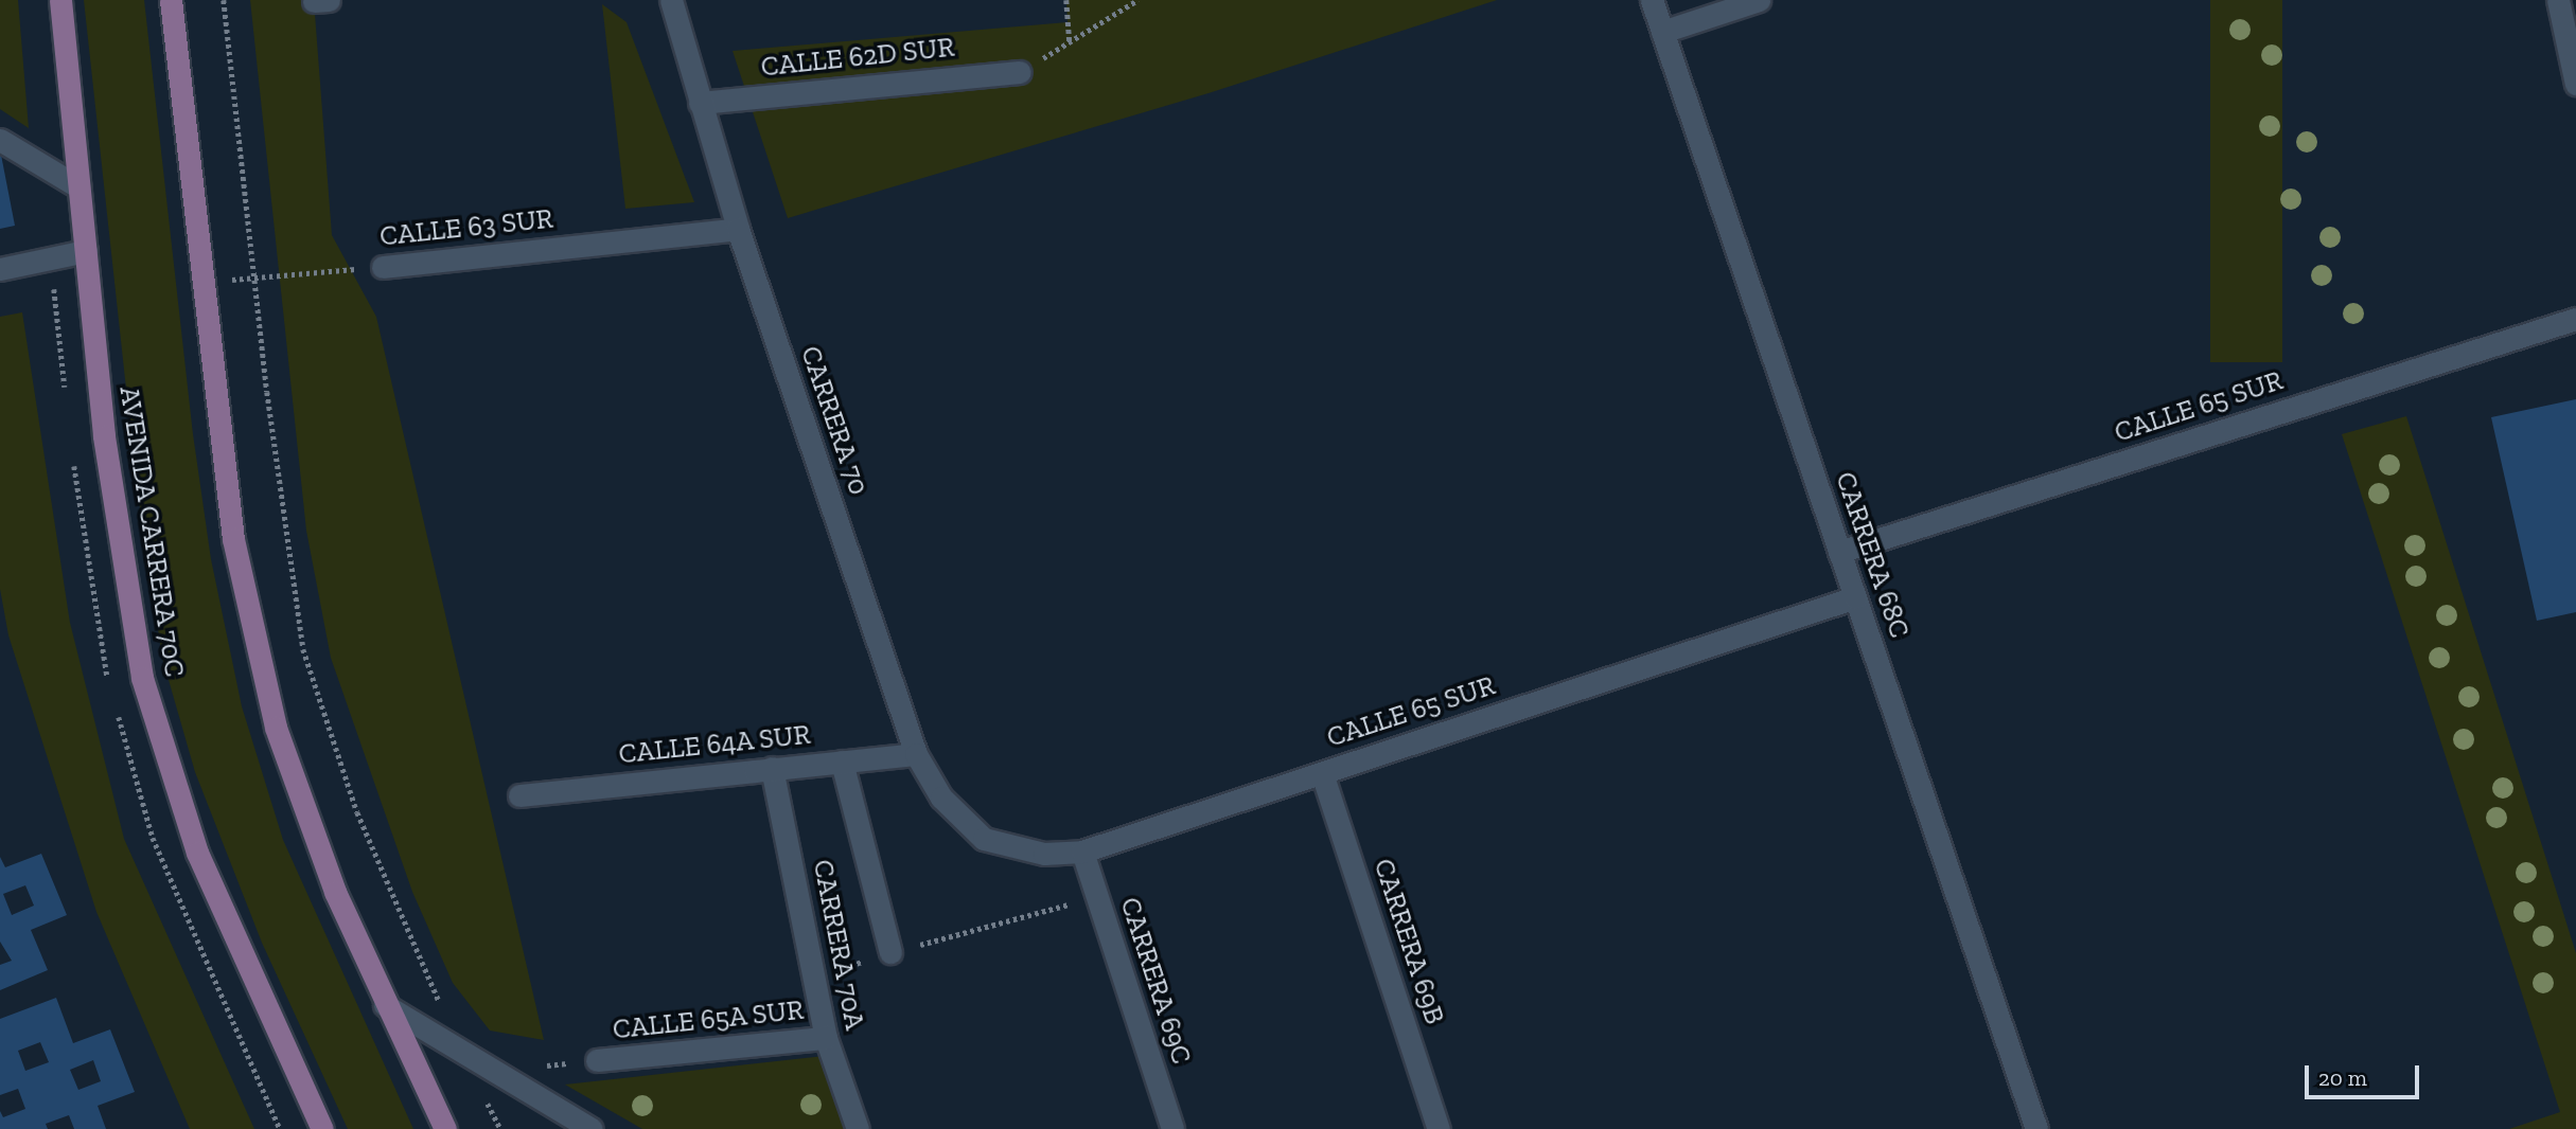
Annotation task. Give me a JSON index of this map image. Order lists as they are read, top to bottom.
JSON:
{
  "streets": {
    "main road": ["AVENIDA CARRERA 70C"],
    "street": [
      "CALLE 62D SUR",
      "CALLE 63 SUR",
      "CALLE 65 SUR",
      "CARRERA 70",
      "CARRERA 68C",
      "CALLE 64A SUR",
      "CARRERA 69B",
      "CARRERA 70A",
      "CARRERA 69C",
      "CALLE 65A SUR"
    ]
  },
  "crossings": [
    ["CALLE 62D SUR", "CARRERA 70"],
    ["CALLE 63 SUR", "CARRERA 70"],
    ["CALLE 65 SUR", "CARRERA 70"],
    ["CALLE 65 SUR", "CARRERA 68C"],
    ["CALLE 65 SUR", "CARRERA 69B"],
    ["CALLE 65 SUR", "CARRERA 69C"],
    ["CARRERA 70", "CALLE 64A SUR"],
    ["CALLE 64A SUR", "CARRERA 70A"],
    ["CARRERA 70A", "CALLE 65A SUR"]
  ],
  "scale_bar": "20 m"
}
